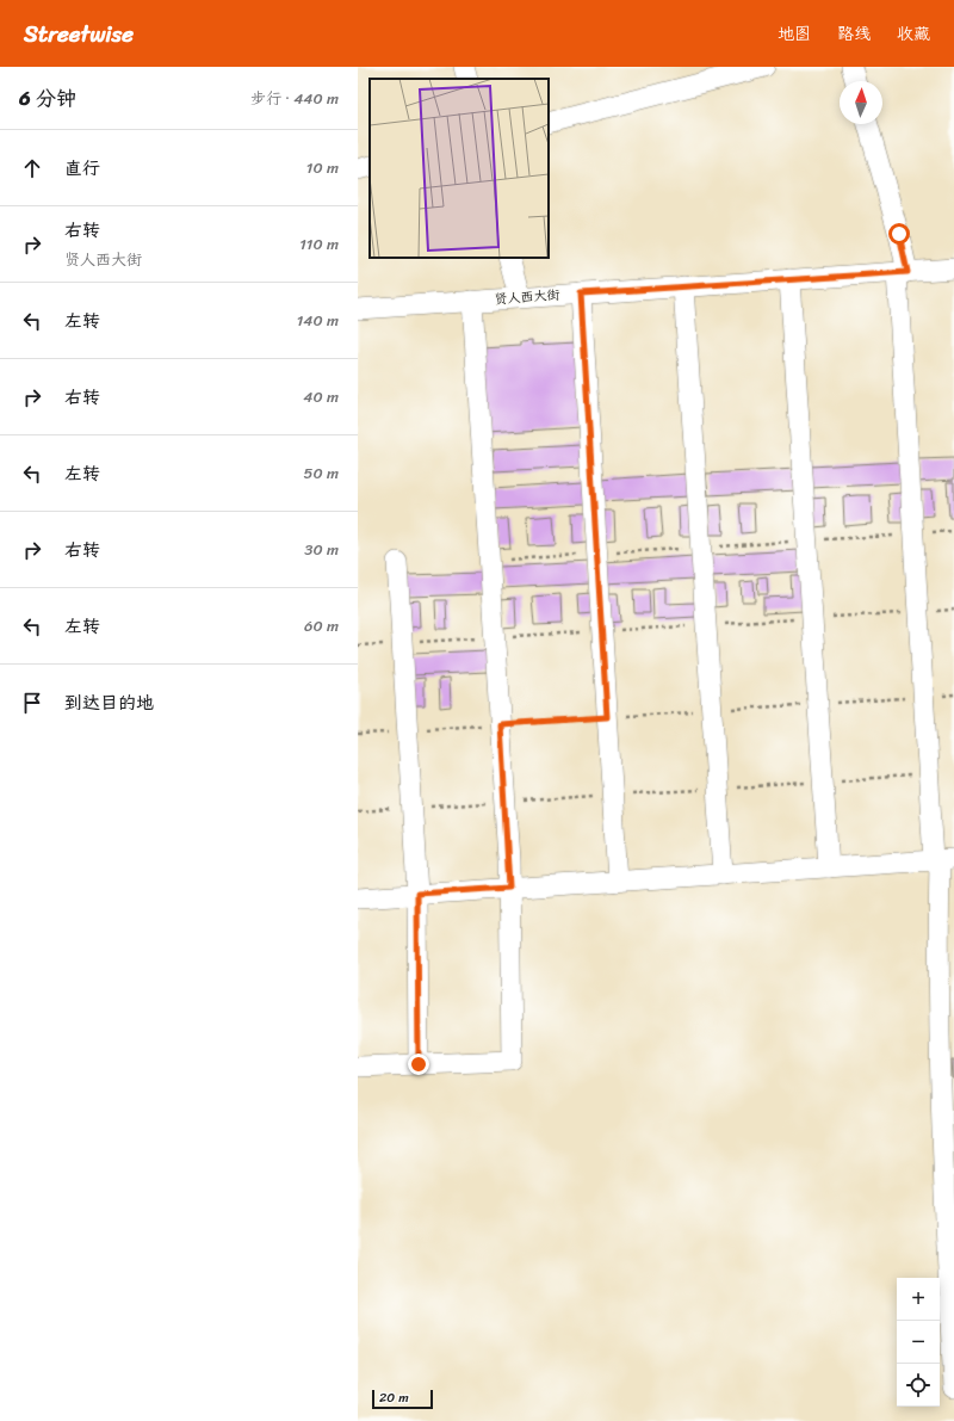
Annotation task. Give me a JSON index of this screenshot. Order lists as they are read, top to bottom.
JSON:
{
  "streets": {
    "street": ["贤人西大街"]
  },
  "scale_bar": "20 m",
  "north": "top",
  "page": {
    "header": "Streetwise",
    "nav": ["地图", "路线", "收藏"],
    "heading": ["6 分钟", "步行 · 440 m"],
    "list": [
      ["直行", "10 m"],
      ["右转", "贤人西大街", "110 m"],
      ["左转", "140 m"],
      ["右转", "40 m"],
      ["左转", "50 m"],
      ["右转", "30 m"],
      ["左转", "60 m"],
      "到达目的地"
    ],
    "map_buttons": ["+", "−"],
    "scale": "20 m"
  }
}
